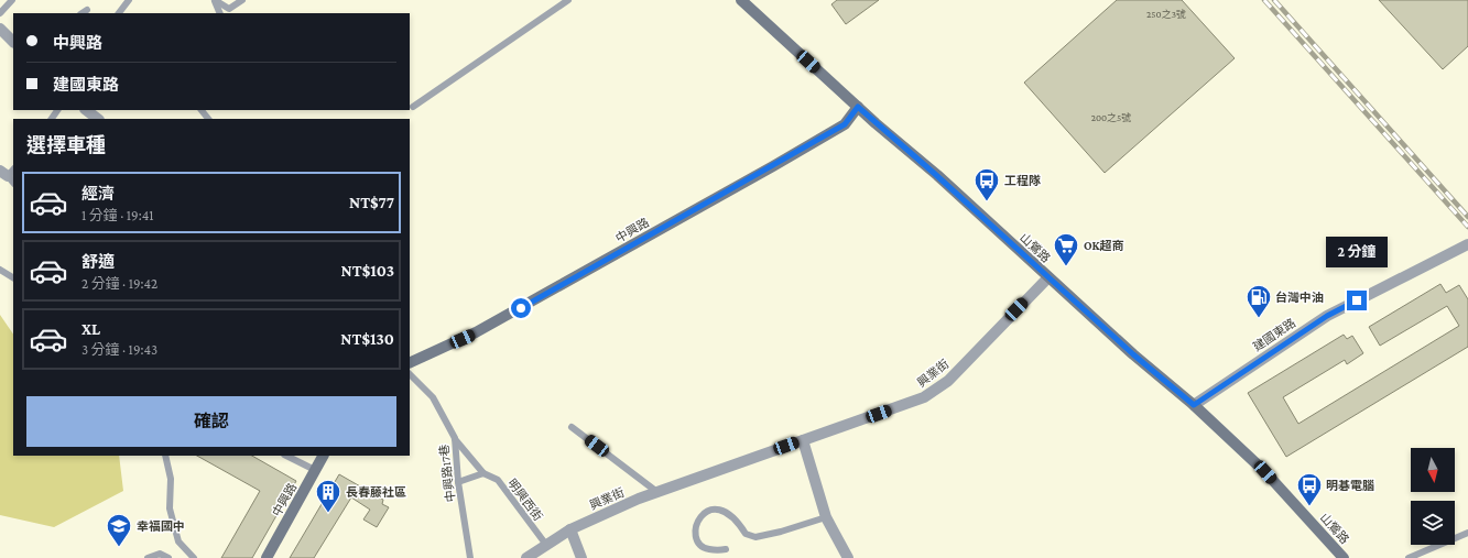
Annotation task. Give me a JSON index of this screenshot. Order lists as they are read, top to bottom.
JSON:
{
  "streets": {
    "street": [
      "中興路",
      "山鶯路",
      "建國東路",
      "興業街"
    ],
    "lane": ["中興路17巷", "明興西街"]
  },
  "crossings": [
    ["中興路", "山鶯路"],
    ["山鶯路", "建國東路"],
    ["山鶯路", "興業街"],
    ["興業街", "明興西街"],
    ["中興路17巷", "明興西街"]
  ],
  "places": {
    "bus stop": ["工程隊", "明碁電腦"],
    "supermarket": ["OK超商"],
    "fuel station": ["台灣中油"],
    "building": ["長春藤社區"],
    "school or university": ["幸福國中"]
  },
  "house_numbers": ["250之3號", "200之5號"],
  "north": "bottom",
  "page": {
    "banner": ["中興路", "建國東路"],
    "heading": "選擇車種",
    "list": [
      {
        "name": "經濟",
        "note": "1 分鐘 · 19:41",
        "value": "NT$77"
      },
      {
        "name": "舒適",
        "note": "2 分鐘 · 19:42",
        "value": "NT$103"
      },
      {
        "name": "XL",
        "note": "3 分鐘 · 19:43",
        "value": "NT$130"
      }
    ],
    "bubble": "2 分鐘",
    "buttons": "確認"
  }
}
